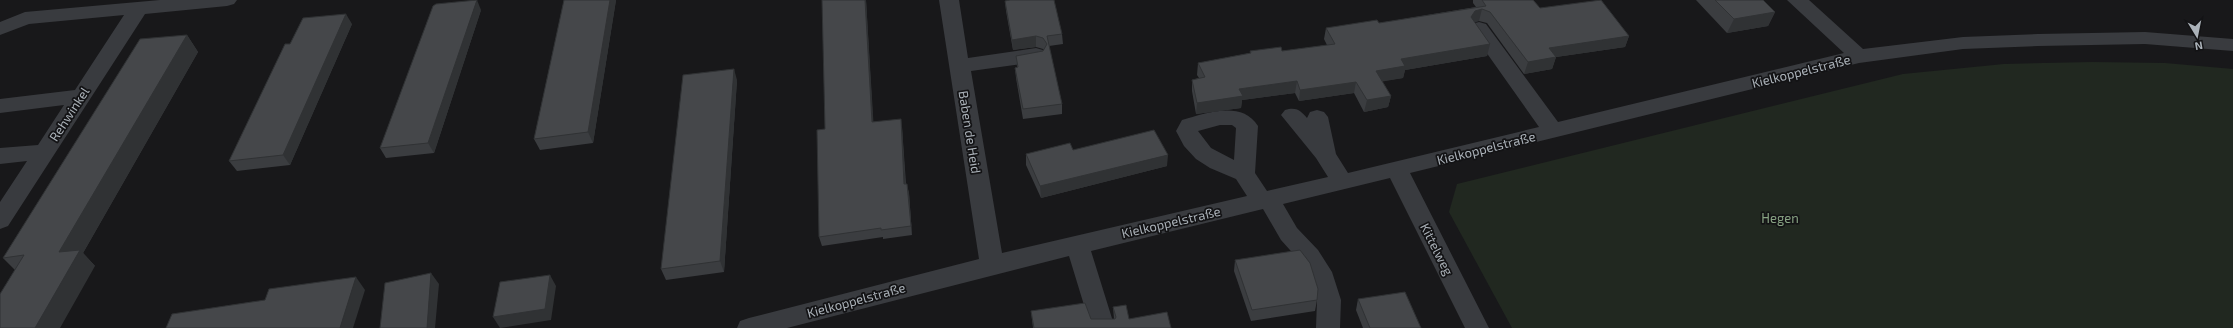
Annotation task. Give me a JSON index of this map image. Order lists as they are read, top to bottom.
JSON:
{
  "streets": {
    "street": [
      "Kielkoppelstraße",
      "Rehwinkel",
      "Baben de Heid",
      "Kittelweg"
    ]
  },
  "crossings": [
    ["Kielkoppelstraße", "Baben de Heid"],
    ["Kielkoppelstraße", "Kittelweg"]
  ],
  "parks": ["Hegen"],
  "north": "bottom"
}
